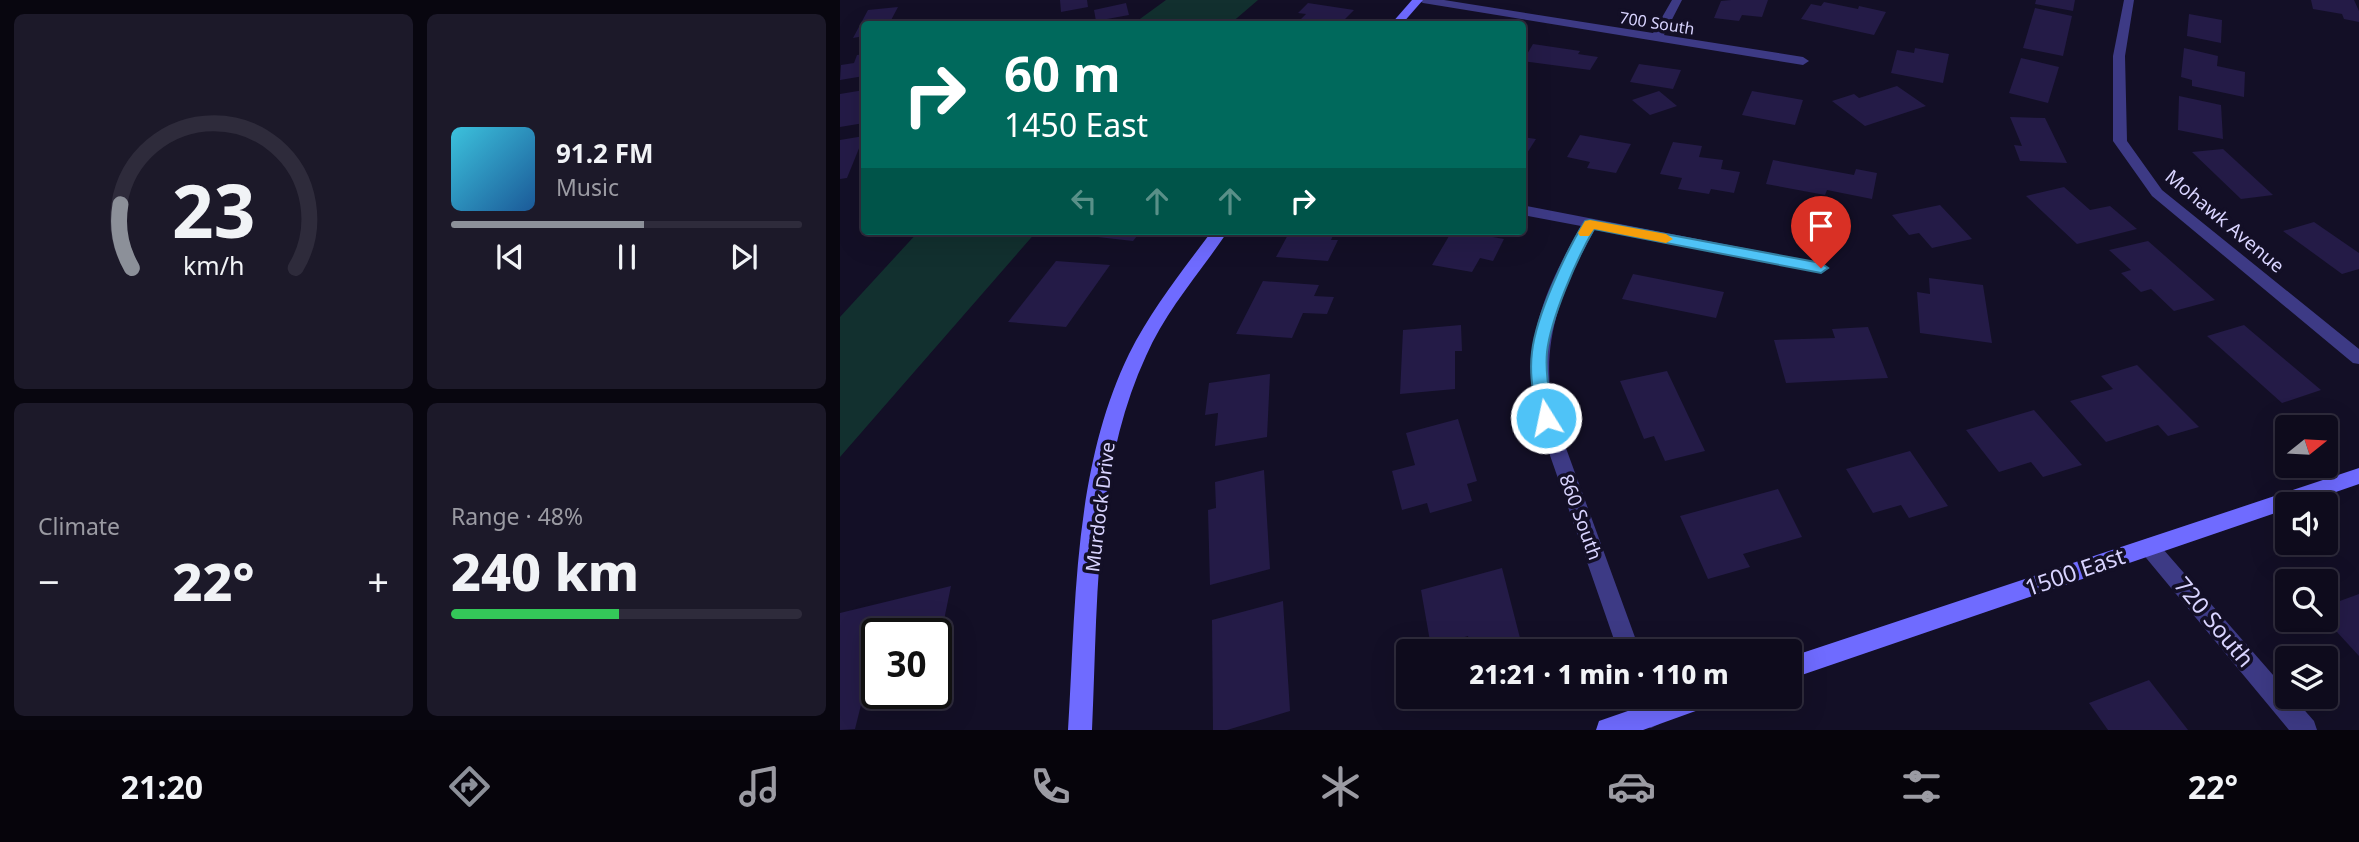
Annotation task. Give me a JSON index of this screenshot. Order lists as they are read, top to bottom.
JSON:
{
  "streets": {
    "street": [
      "700 South",
      "Mohawk Avenue",
      "Murdock Drive",
      "860 South",
      "1500 East",
      "720 South"
    ]
  },
  "crossings": [
    ["1500 East", "720 South"]
  ],
  "north": "right",
  "page": {
    "turn": ["60 m", "1450 East"],
    "song": ["91.2 FM", "Music"],
    "tile": [
      "Climate",
      ["Range · 48%", "240 km"]
    ],
    "heat": ["−", "22°", "+"],
    "limit": "30",
    "trip": "21:21 · 1 min · 110 m",
    "tabs": ["21:20", "22°"],
    "gauge": ["23", "km/h"]
  }
}
